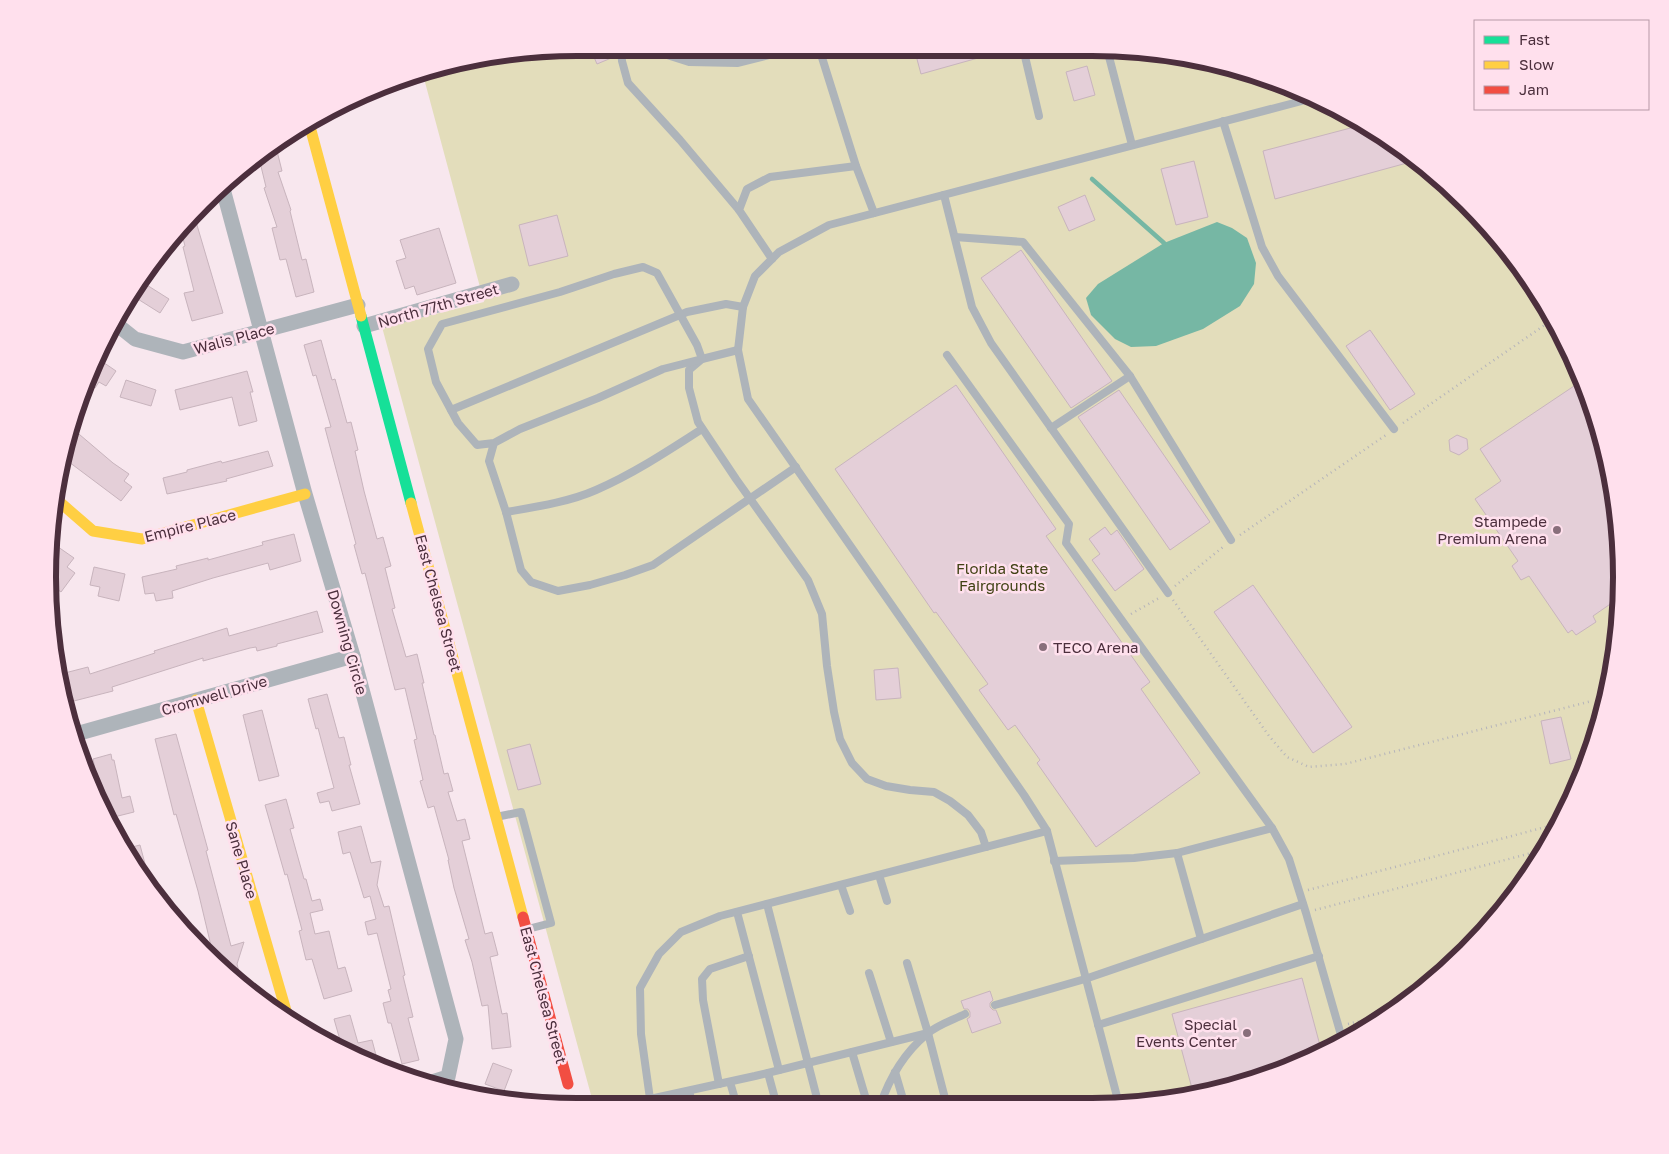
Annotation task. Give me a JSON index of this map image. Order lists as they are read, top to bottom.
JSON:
{
  "streets": {
    "street": [
      "North 77th Street",
      "Walis Place",
      "Empire Place",
      "East Chelsea Street",
      "Downing Circle",
      "Cromwell Drive",
      "Sane Place"
    ]
  },
  "crossings": [
    ["North 77th Street", "East Chelsea Street"],
    ["Walis Place", "East Chelsea Street"],
    ["Walis Place", "Downing Circle"],
    ["Empire Place", "Downing Circle"],
    ["Downing Circle", "Cromwell Drive"],
    ["Cromwell Drive", "Sane Place"]
  ],
  "parks": ["Florida State Fairgrounds"],
  "places": ["Stampede Premium Arena", "TECO Arena", "Special Events Center"],
  "legend": ["Fast", "Slow", "Jam"]
}
